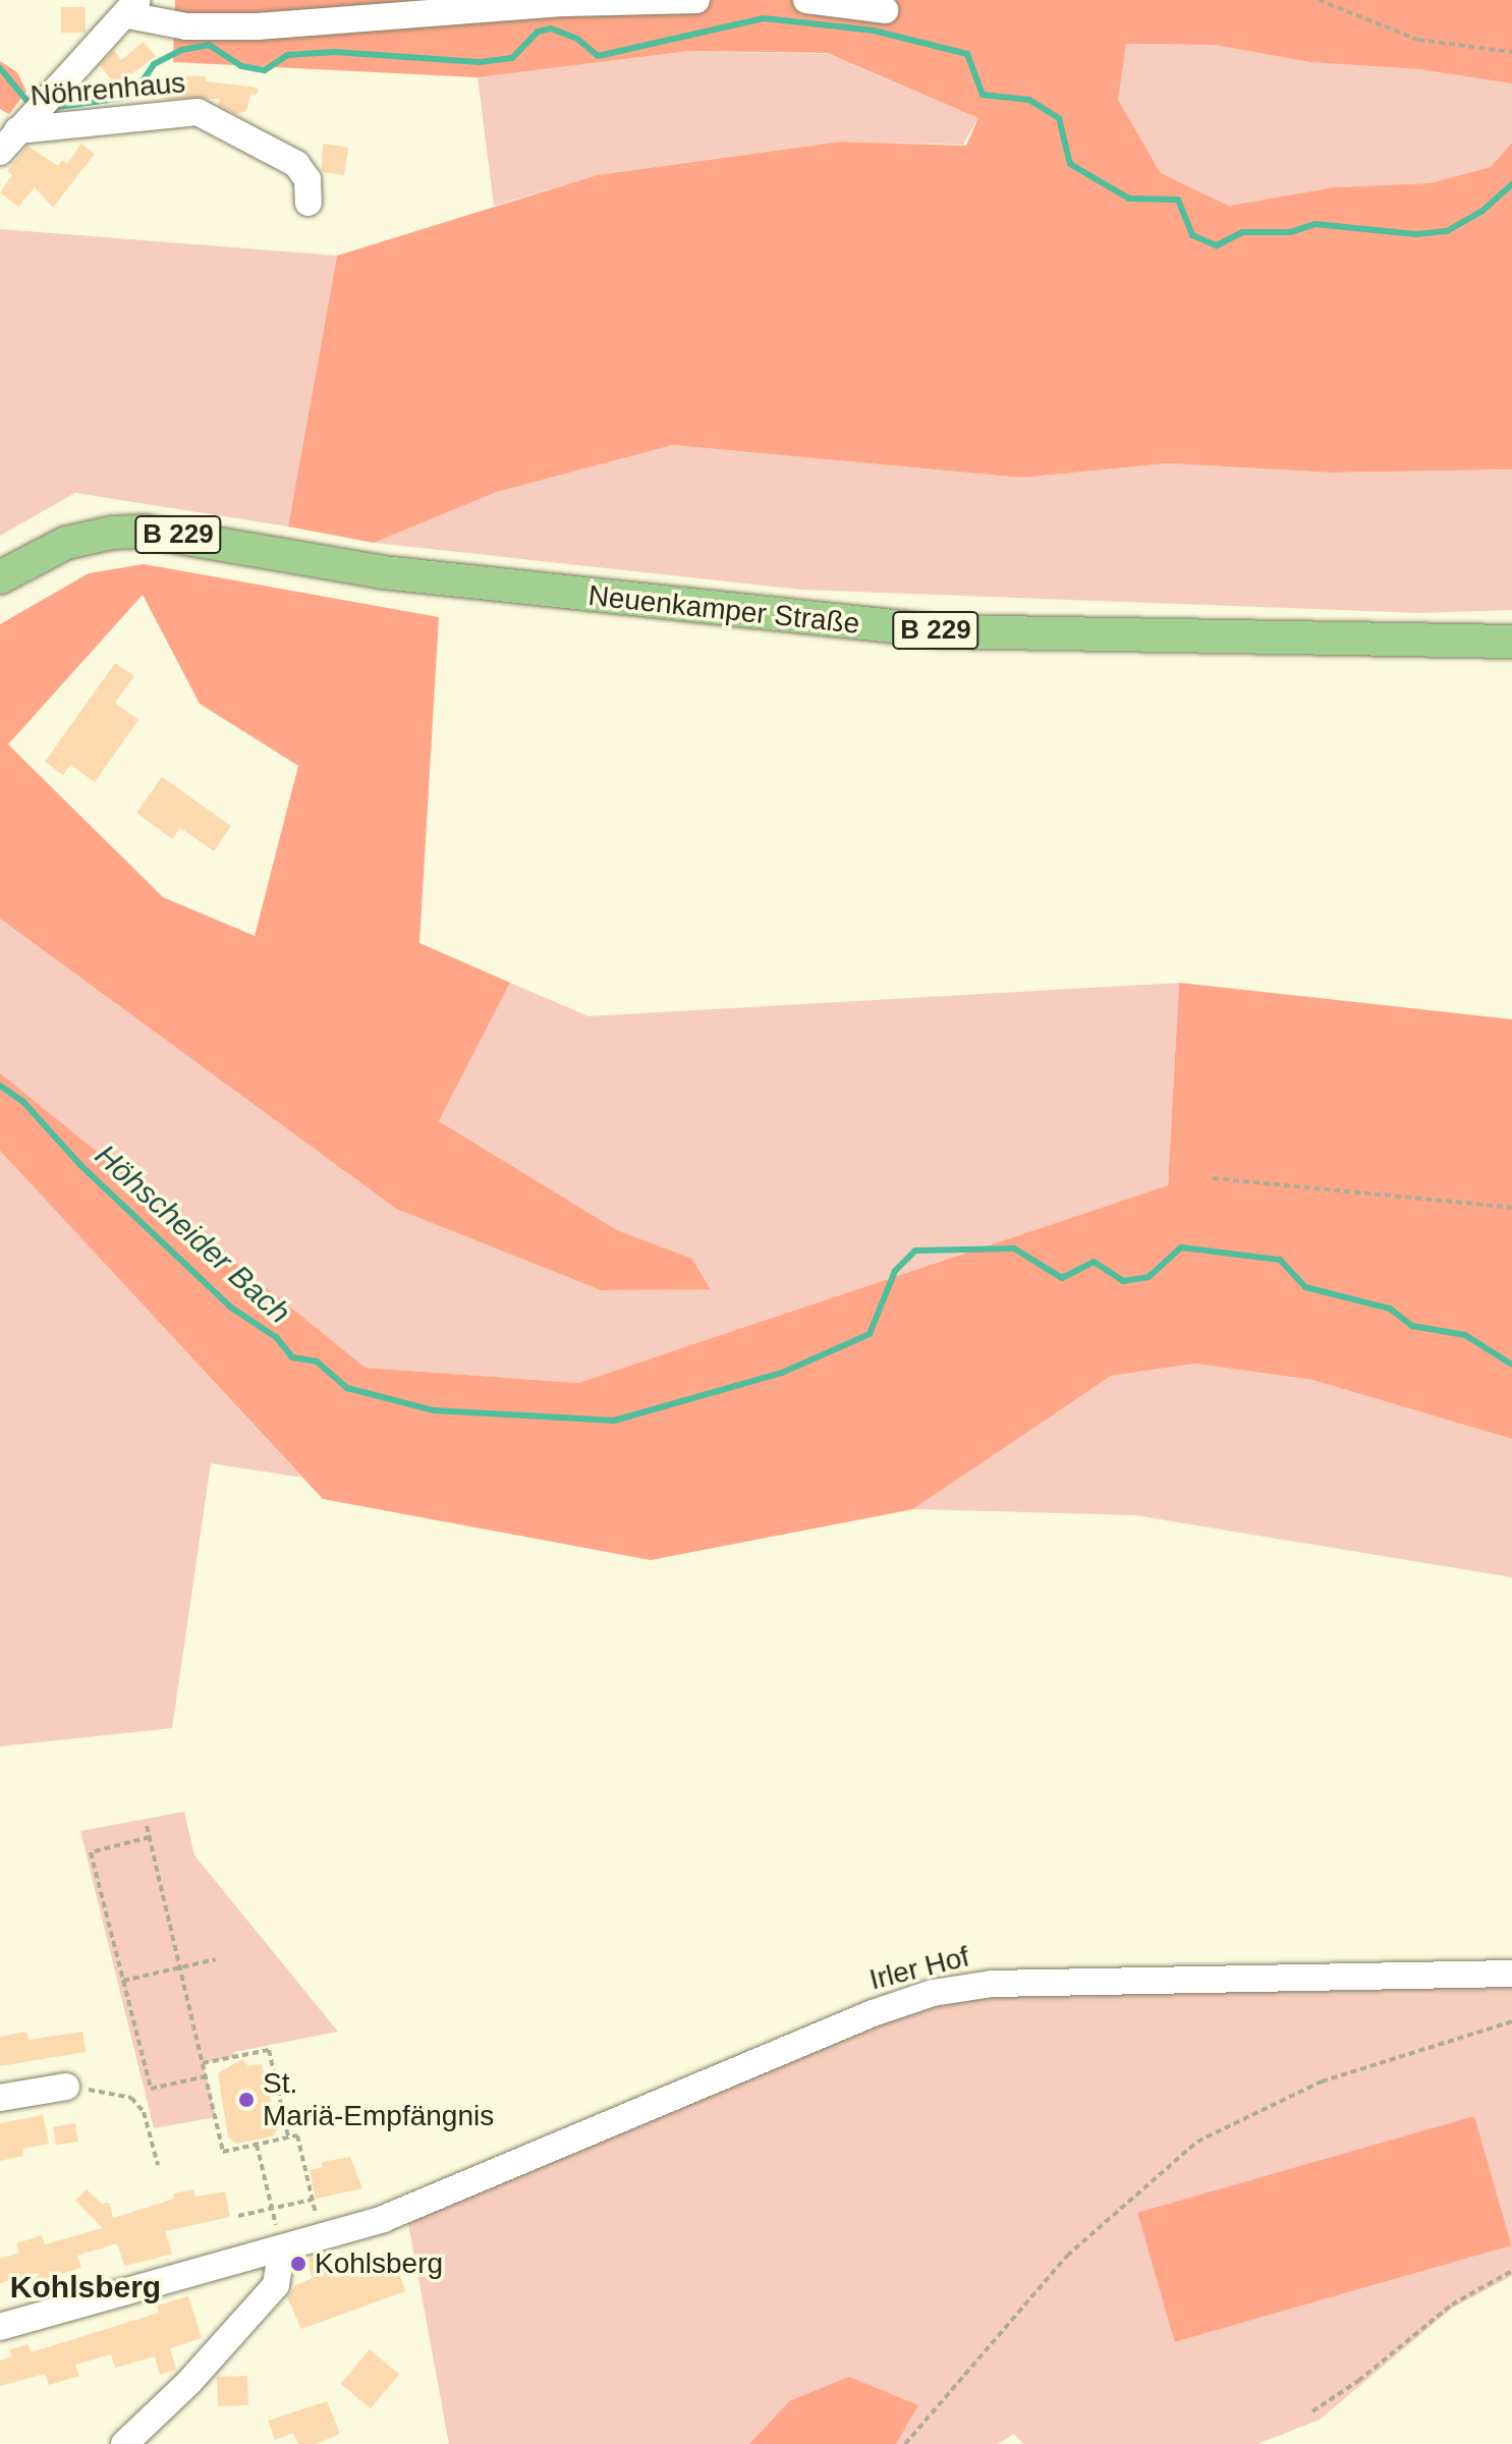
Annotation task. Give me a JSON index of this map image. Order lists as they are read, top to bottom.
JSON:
{
  "streets": {
    "main road": ["B 229", "Neuenkamper Straße"],
    "street": ["Nöhrenhaus", "Irler Hof"]
  },
  "districts": ["Kohlsberg"],
  "water": ["Höhscheider Bach"],
  "places": ["St. Mariä-Empfängnis", "Kohlsberg"]
}
